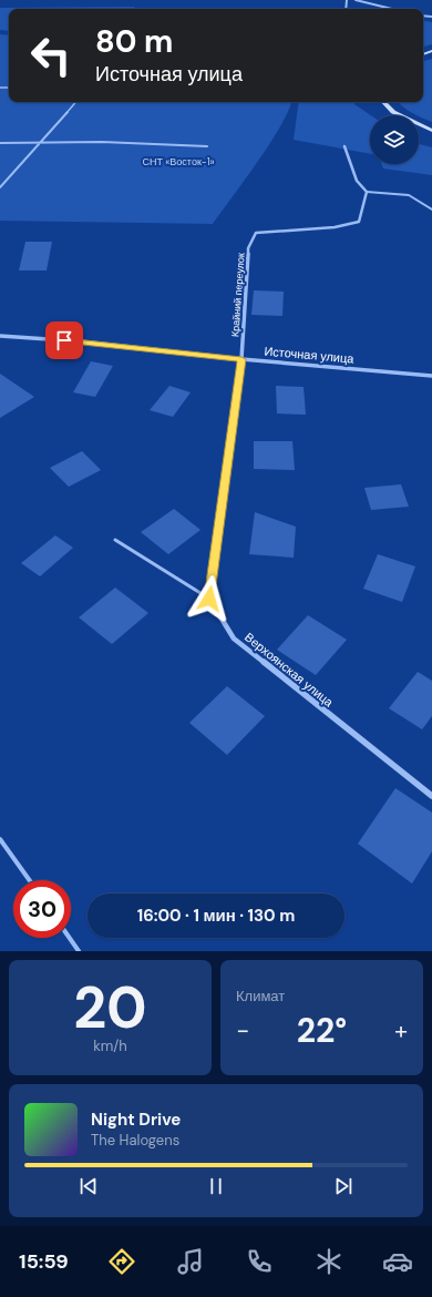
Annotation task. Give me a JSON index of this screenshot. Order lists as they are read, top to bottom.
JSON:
{
  "streets": {
    "street": ["Крайний переулок", "Источная улица", "Верхоянская улица"]
  },
  "crossings": [
    ["Крайний переулок", "Источная улица"]
  ],
  "parks": ["СНТ «Восток-1»"],
  "page": {
    "turn": ["80 m", "Источная улица"],
    "limit": "30",
    "trip": "16:00 · 1 мин · 130 m",
    "tile": [
      ["20", "km/h"],
      "Климат"
    ],
    "heat": ["−", "22°", "+"],
    "song": ["Night Drive", "The Halogens"],
    "tabs": "15:59"
  }
}
